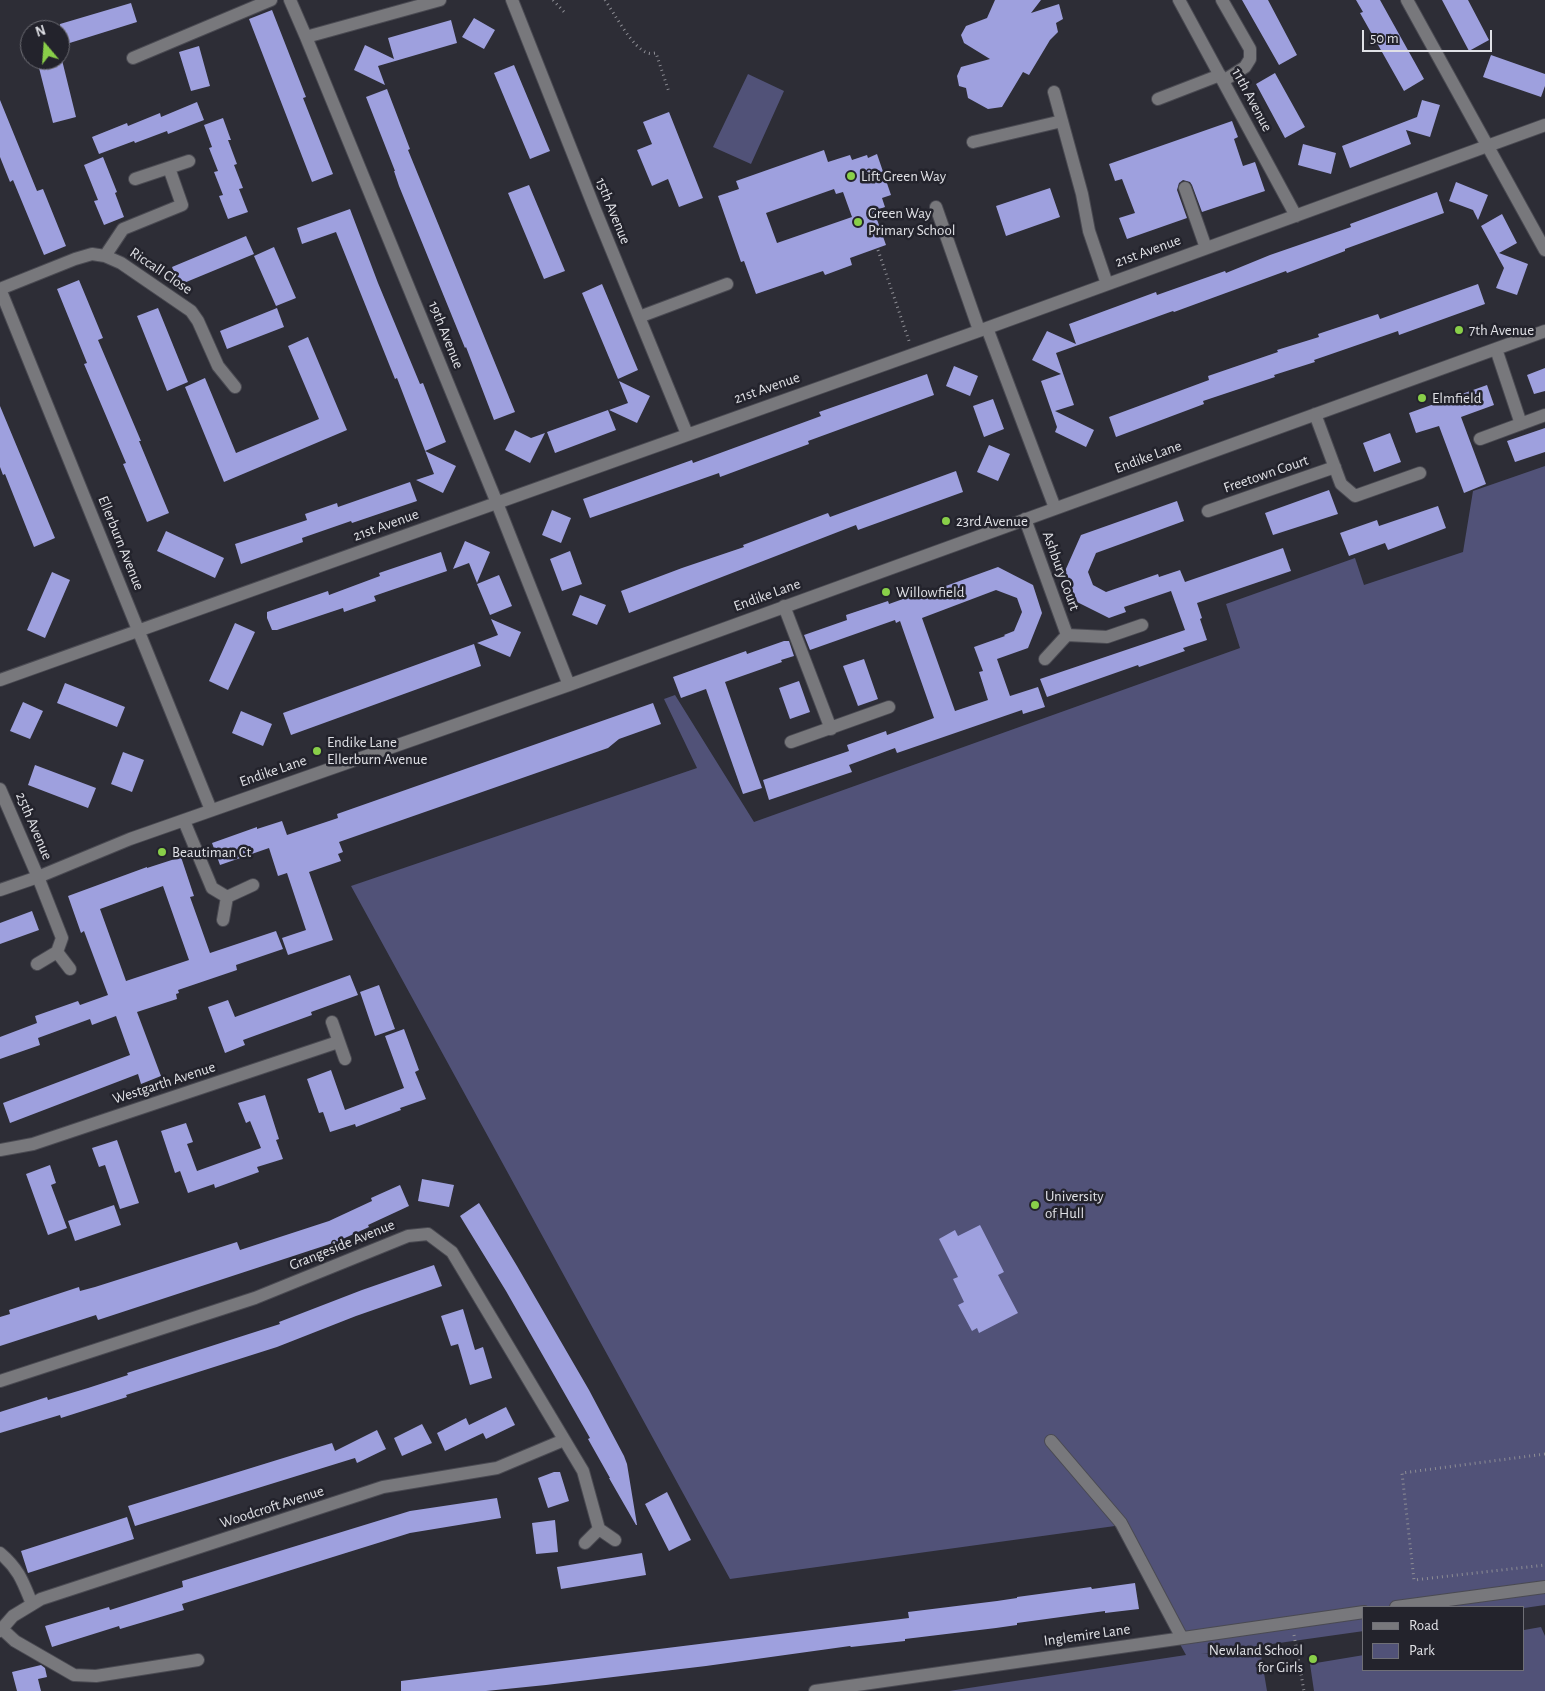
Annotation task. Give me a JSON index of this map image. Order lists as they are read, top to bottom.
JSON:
{
  "streets": {
    "street": [
      "11th Avenue",
      "15th Avenue",
      "21st Avenue",
      "Riccall Close",
      "19th Avenue",
      "Endike Lane",
      "Freetown Court",
      "Ellerburn Avenue",
      "Ashbury Court",
      "25th Avenue",
      "Westgarth Avenue",
      "Grangeside Avenue",
      "Woodcroft Avenue",
      "Inglemire Lane"
    ]
  },
  "crossings": [
    ["11th Avenue", "21st Avenue"],
    ["15th Avenue", "21st Avenue"],
    ["21st Avenue", "19th Avenue"],
    ["21st Avenue", "Ellerburn Avenue"],
    ["Riccall Close", "Ellerburn Avenue"],
    ["19th Avenue", "Endike Lane"],
    ["Endike Lane", "Freetown Court"],
    ["Endike Lane", "Ellerburn Avenue"],
    ["Endike Lane", "Ashbury Court"],
    ["Endike Lane", "25th Avenue"],
    ["Grangeside Avenue", "Woodcroft Avenue"]
  ],
  "places": [
    "Lift Green Way",
    "Green Way Primary School",
    "7th Avenue",
    "Elmfield",
    "23rd Avenue",
    "Willowfield",
    "Endike Lane Ellerburn Avenue",
    "Beautiman Ct",
    "University of Hull",
    "Newland School for Girls"
  ],
  "legend": ["Road", "Park"],
  "scale_bar": "50 m",
  "north": "top"
}
